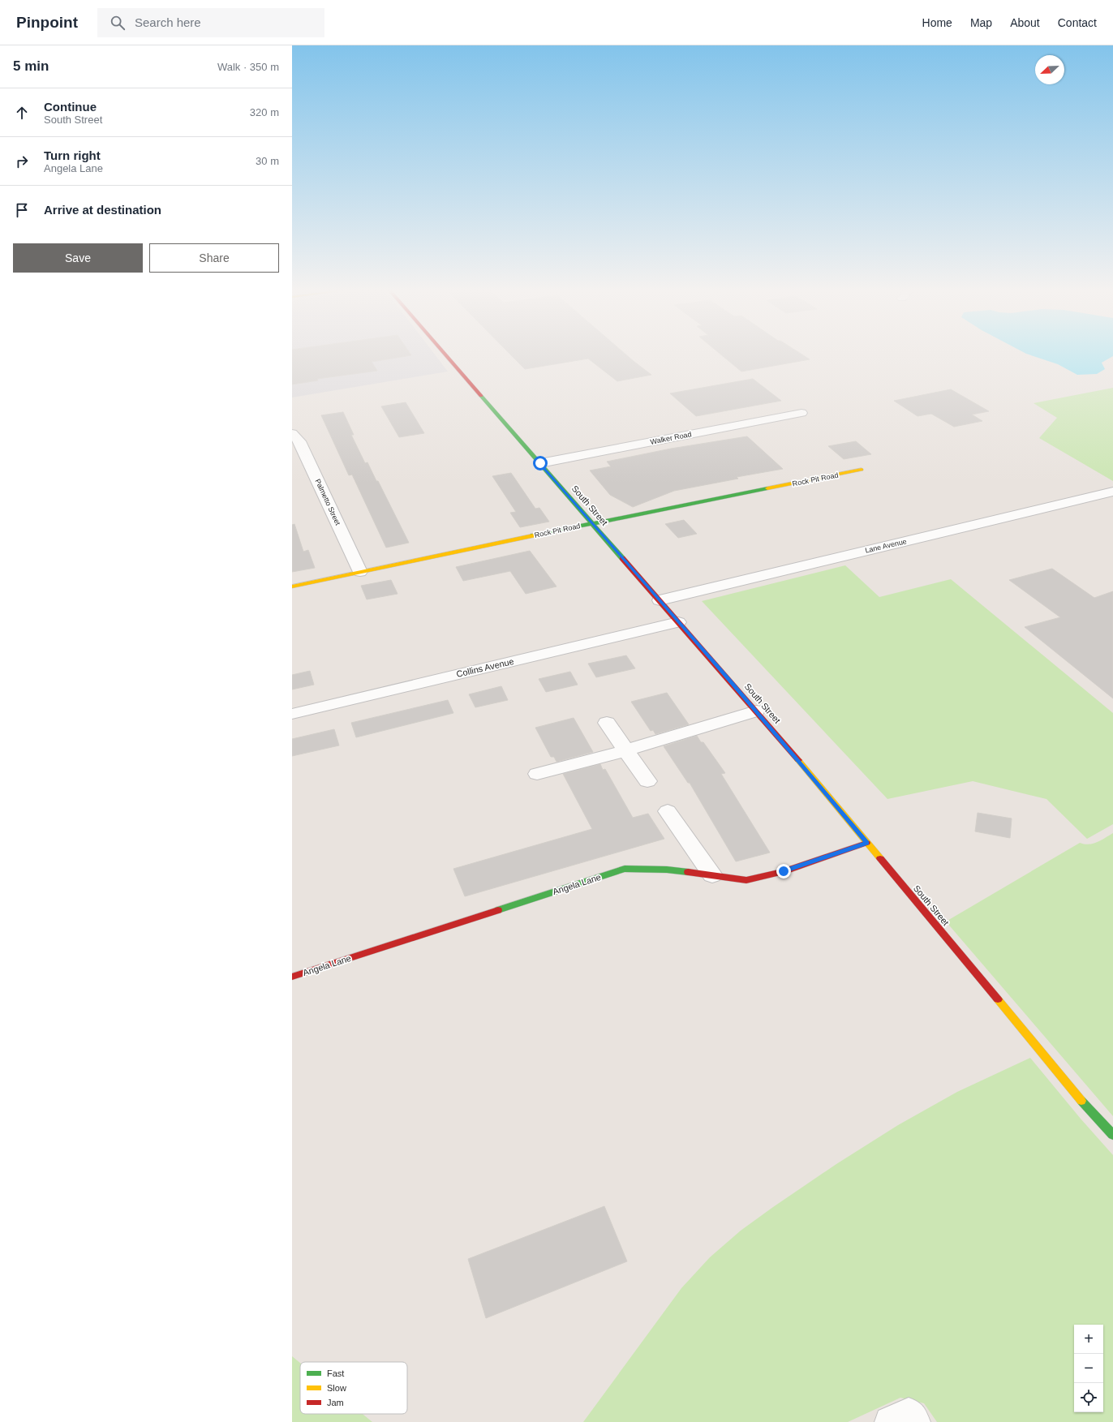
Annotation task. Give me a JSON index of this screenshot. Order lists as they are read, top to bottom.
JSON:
{
  "streets": {
    "main road": ["Rock Pit Road", "South Street", "Angela Lane"],
    "street": [
      "Walker Road",
      "Palmetto Street",
      "Lane Avenue",
      "Collins Avenue"
    ]
  },
  "crossings": [
    ["Walker Road", "South Street"],
    ["Rock Pit Road", "Palmetto Street"],
    ["Rock Pit Road", "South Street"],
    ["South Street", "Lane Avenue"],
    ["South Street", "Collins Avenue"],
    ["South Street", "Angela Lane"]
  ],
  "legend": ["Fast", "Slow", "Jam"],
  "north": "bottom left",
  "page": {
    "header": "Pinpoint",
    "search": "Search here",
    "nav": [
      "Home",
      "Map",
      "About",
      "Contact"
    ],
    "heading": ["5 min", "Walk · 350 m"],
    "list": [
      ["Continue", "South Street", "320 m"],
      ["Turn right", "Angela Lane", "30 m"],
      "Arrive at destination"
    ],
    "buttons": ["Save", "Share"],
    "map_buttons": ["+", "−"]
  }
}
